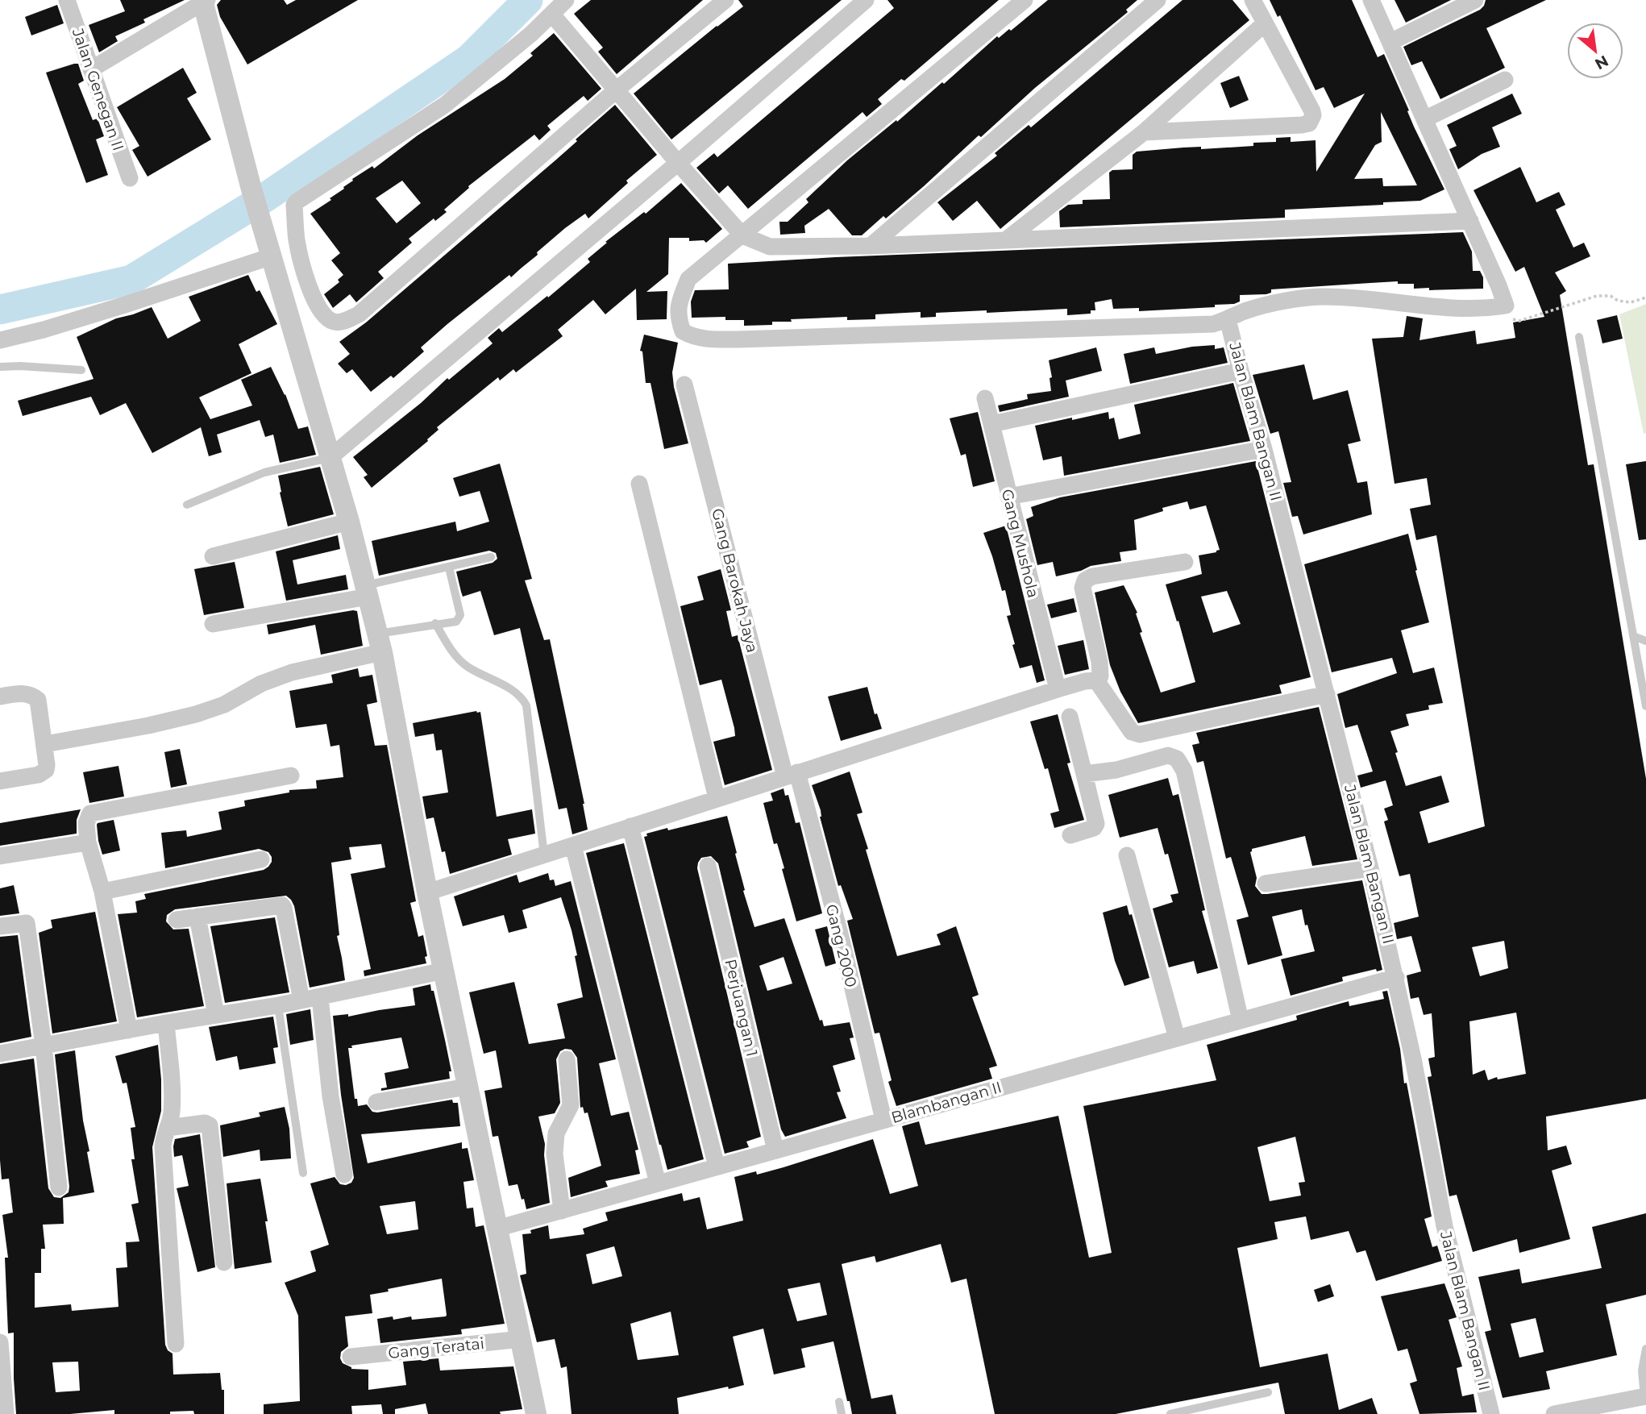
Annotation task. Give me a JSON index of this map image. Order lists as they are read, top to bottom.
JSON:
{
  "streets": {
    "street": [
      "Jalan Genegan II",
      "Jalan Blam Bangan II",
      "Gang Mushola",
      "Gang Barokah Jaya",
      "Gang 2000",
      "Perjuangan 1",
      "Blambangan II",
      "Gang Teratai"
    ]
  },
  "crossings": [
    ["Jalan Blam Bangan II", "Blambangan II"],
    ["Gang Barokah Jaya", "Gang 2000"],
    ["Gang 2000", "Blambangan II"],
    ["Perjuangan 1", "Blambangan II"]
  ],
  "north": "bottom right"
}
